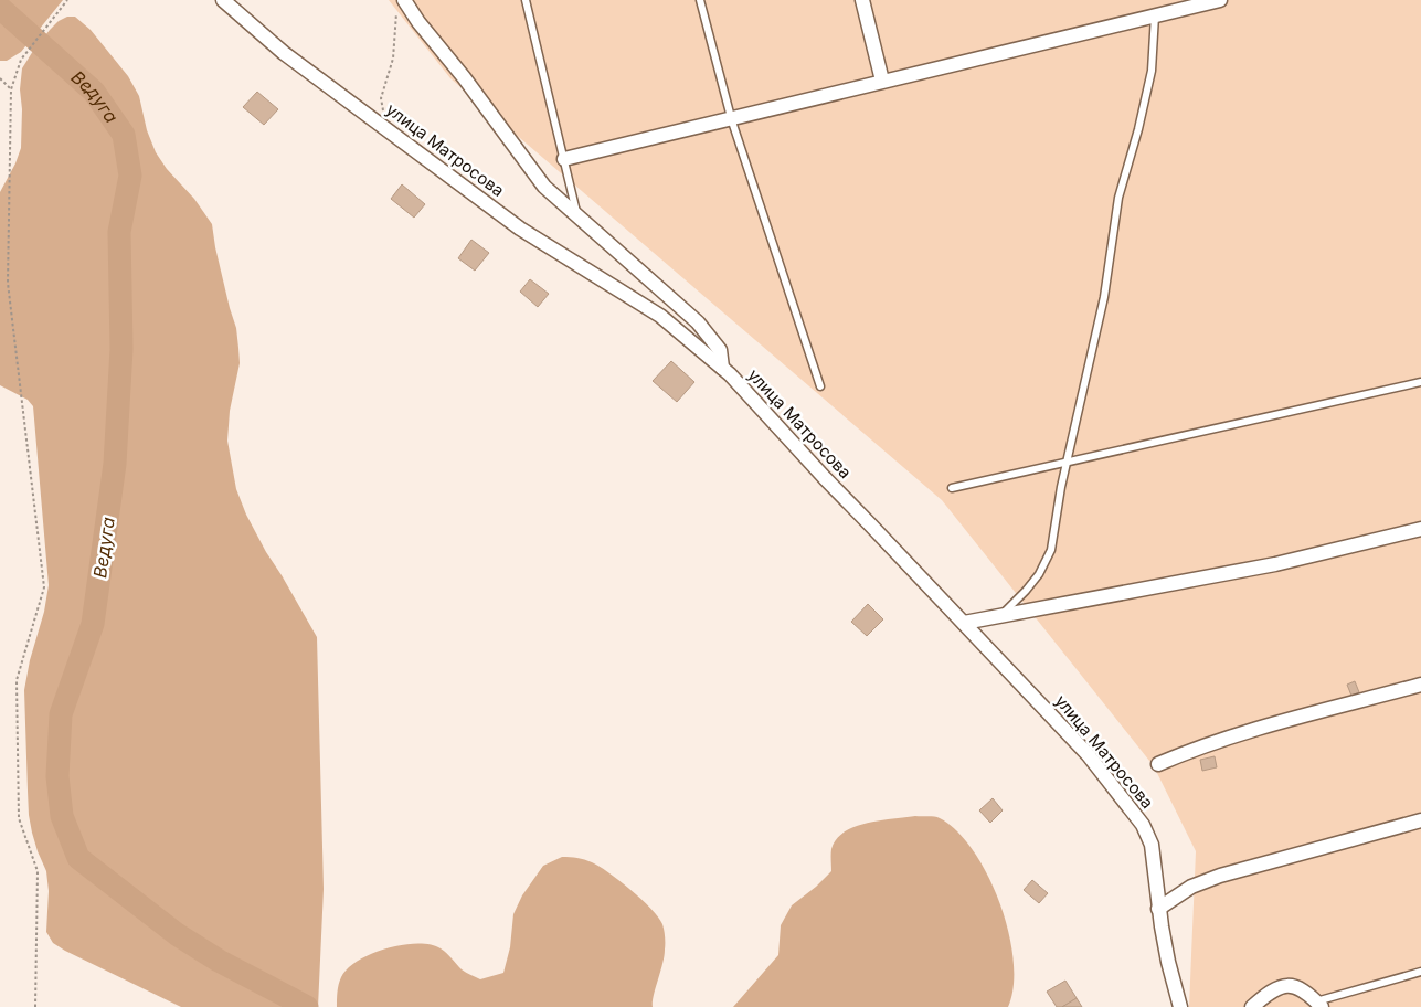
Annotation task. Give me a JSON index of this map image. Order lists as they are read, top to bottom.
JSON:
{
  "streets": {
    "street": ["улица Матросова"]
  },
  "water": ["Ведуга"]
}
